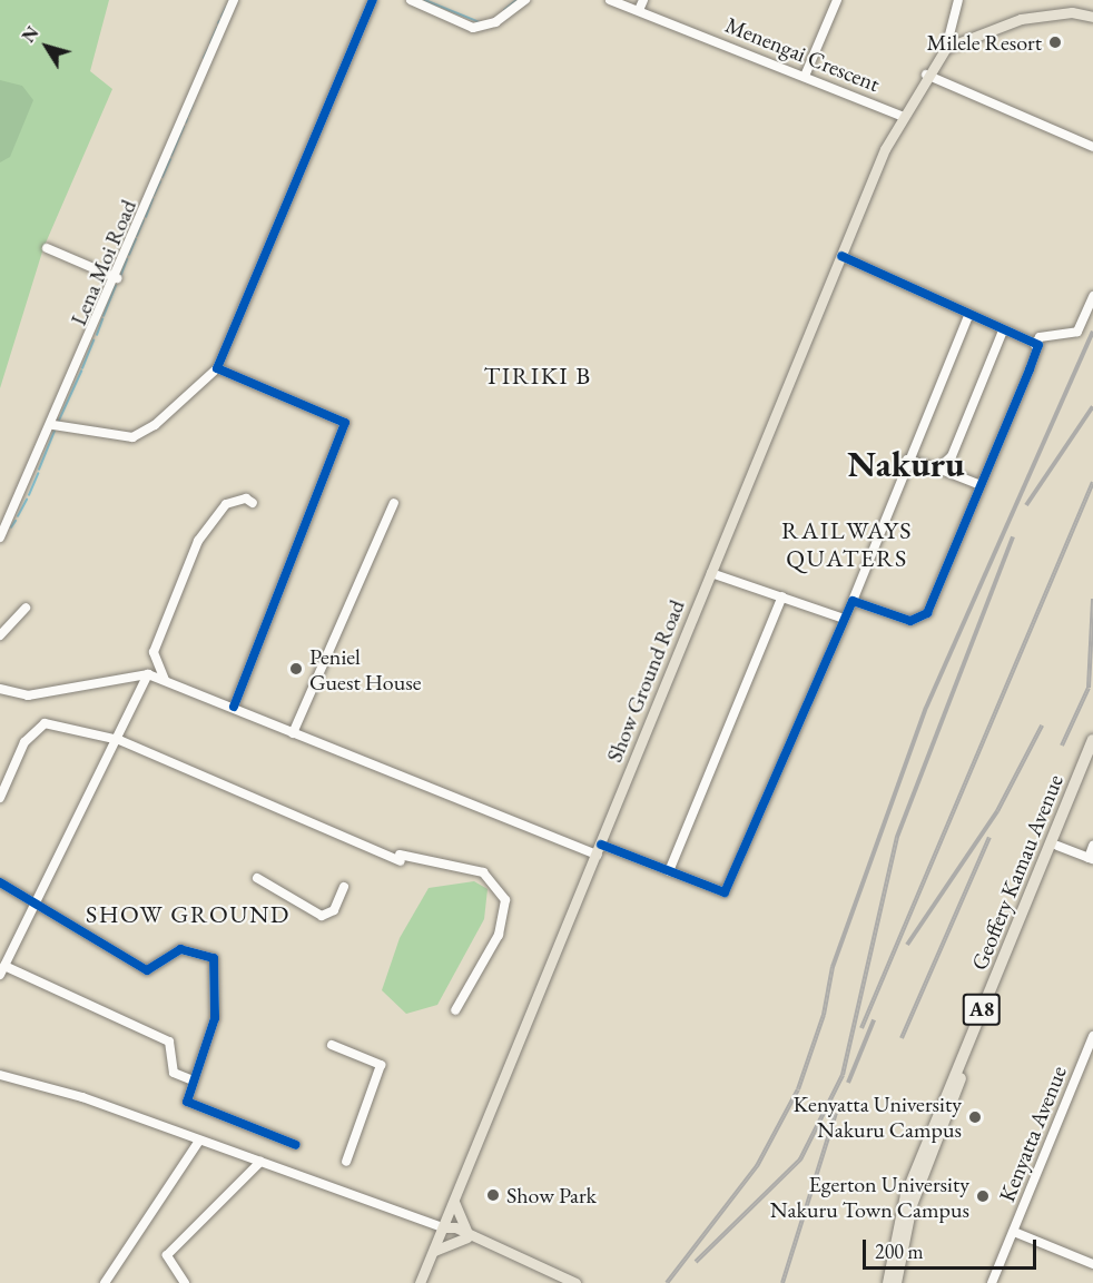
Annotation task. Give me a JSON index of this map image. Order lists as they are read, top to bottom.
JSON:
{
  "streets": {
    "highway": ["Geoffery Kamau Avenue", "A8"],
    "main road": ["Show Ground Road"],
    "street": ["Menengai Crescent", "Lena Moi Road", "Kenyatta Avenue"]
  },
  "crossings": [
    ["Menengai Crescent", "Show Ground Road"]
  ],
  "districts": [
    "TIRIKI B",
    "Nakuru",
    "RAILWAYS QUATERS",
    "SHOW GROUND"
  ],
  "places": [
    "Milele Resort",
    "Peniel Guest House",
    "Kenyatta University Nakuru Campus",
    "Show Park",
    "Egerton University Nakuru Town Campus"
  ],
  "scale_bar": "200 m",
  "north": "top left"
}
